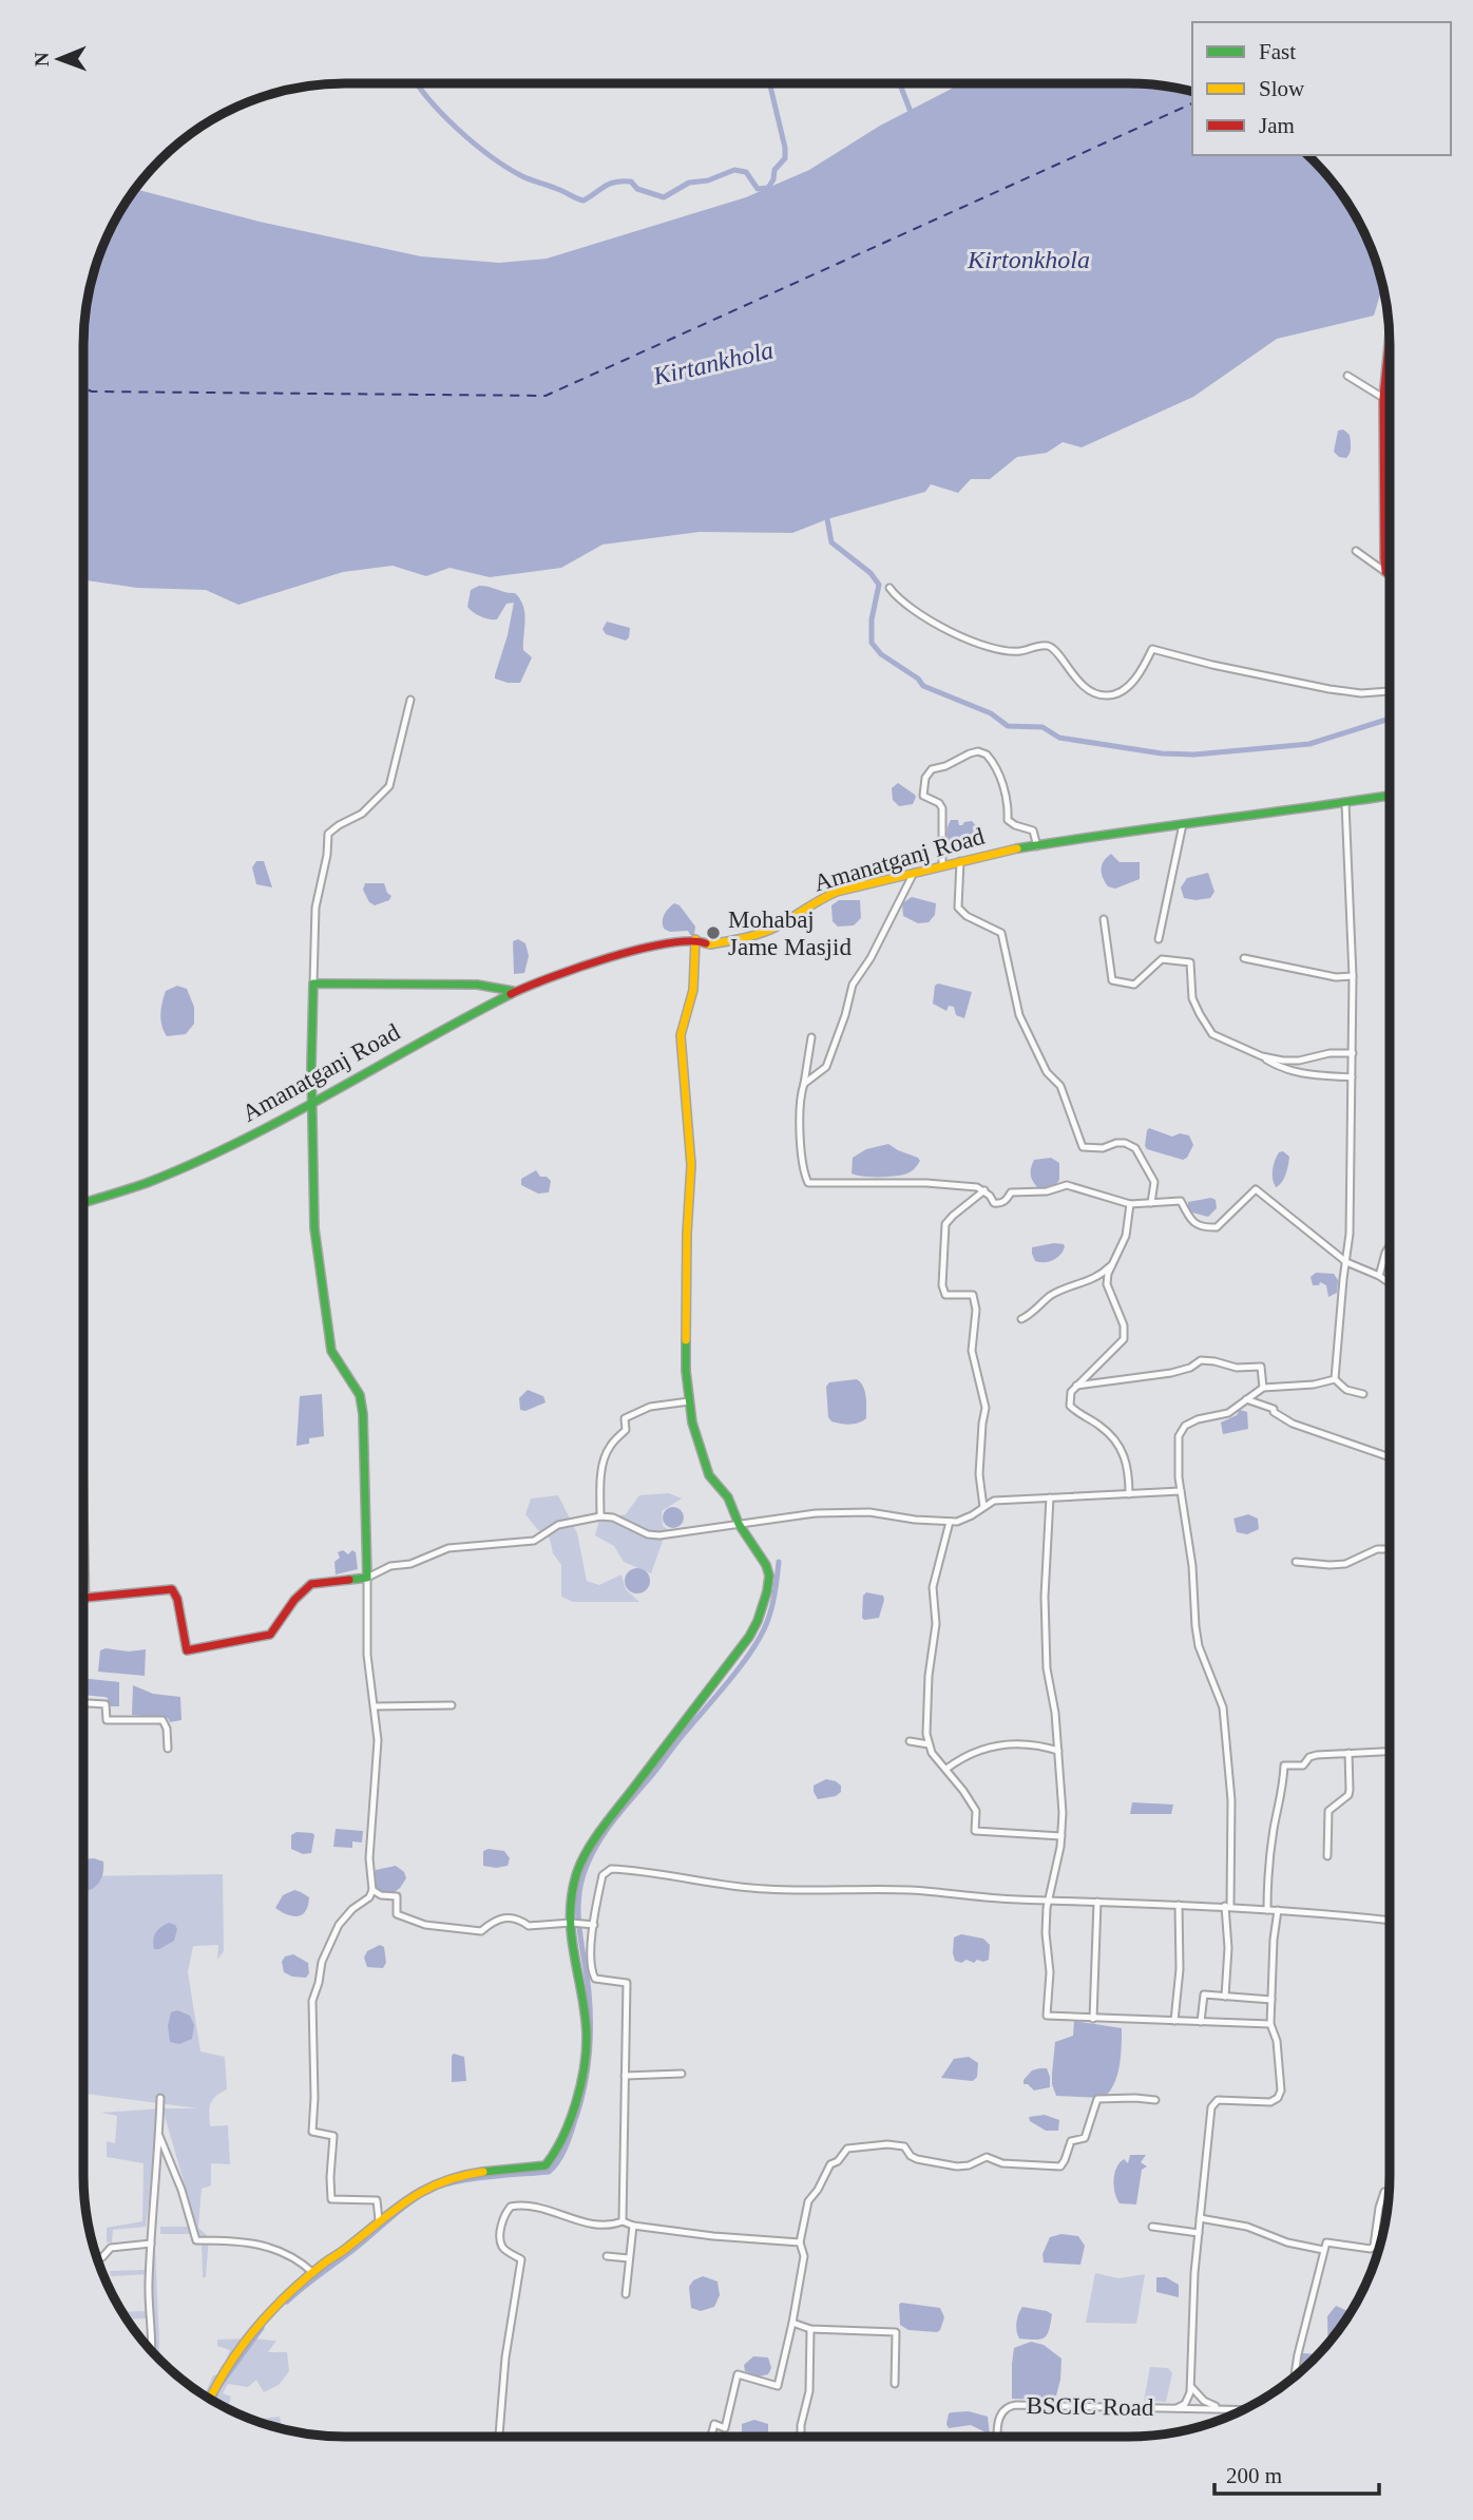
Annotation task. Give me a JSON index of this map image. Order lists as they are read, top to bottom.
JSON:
{
  "streets": {
    "street": ["Amanatganj Road", "BSCIC Road"]
  },
  "water": ["Kirtonkhola", "Kirtankhola"],
  "places": ["Mohabaj Jame Masjid"],
  "legend": ["Fast", "Slow", "Jam"],
  "scale_bar": "200 m",
  "north": "left"
}
